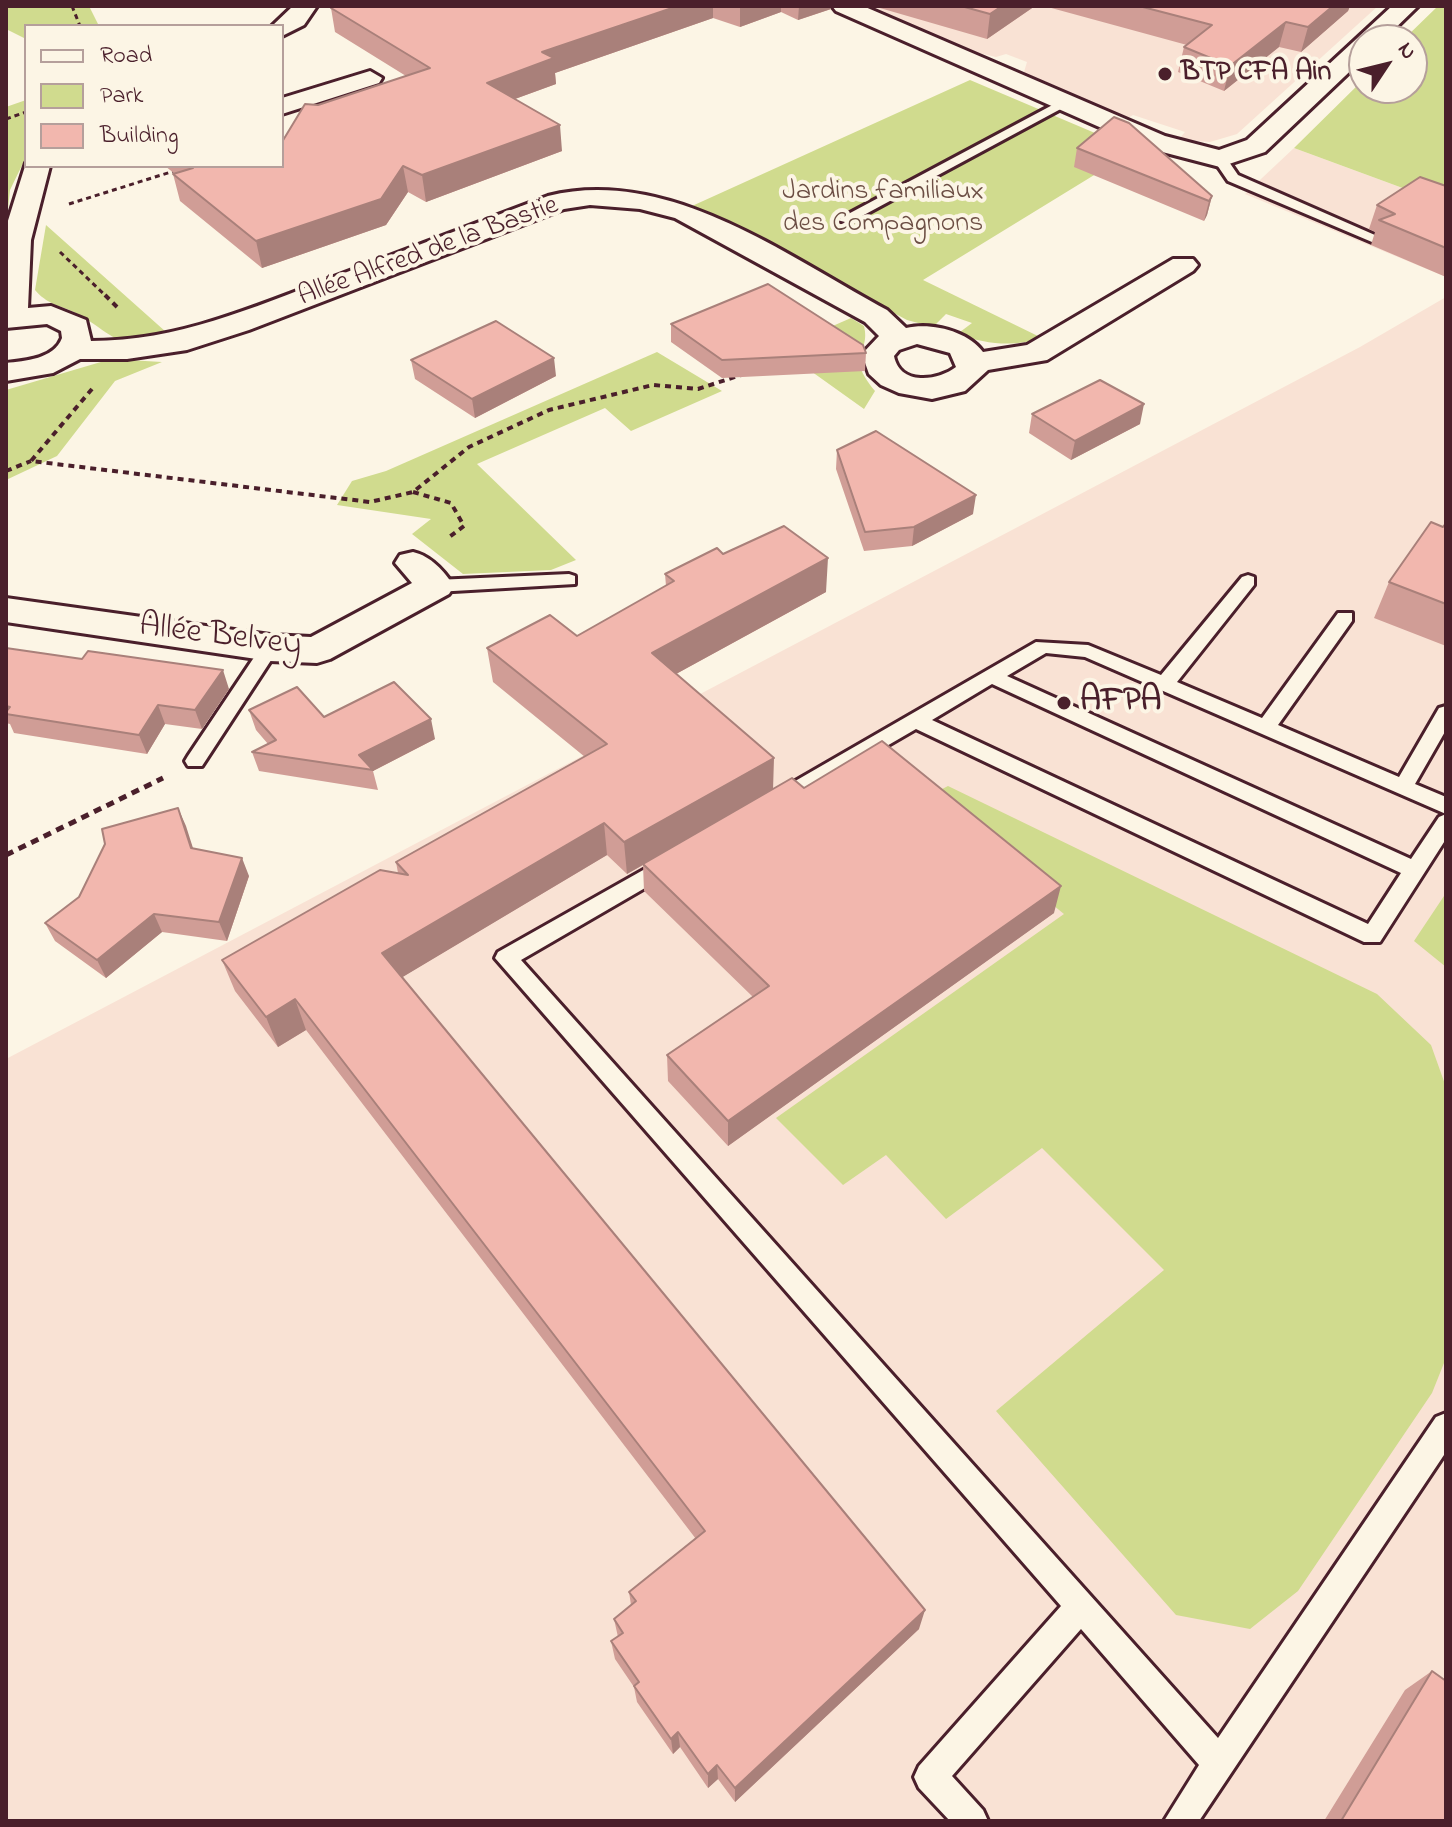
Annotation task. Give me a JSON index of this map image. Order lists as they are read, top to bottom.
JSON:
{
  "streets": {
    "street": ["Allée Alfred de la Bastie", "Allée Belvey"]
  },
  "parks": ["Jardins familiaux des Compagnons"],
  "places": ["BTP CFA Ain", "AFPA"],
  "legend": ["Road", "Park", "Building"],
  "north": "top right"
}
